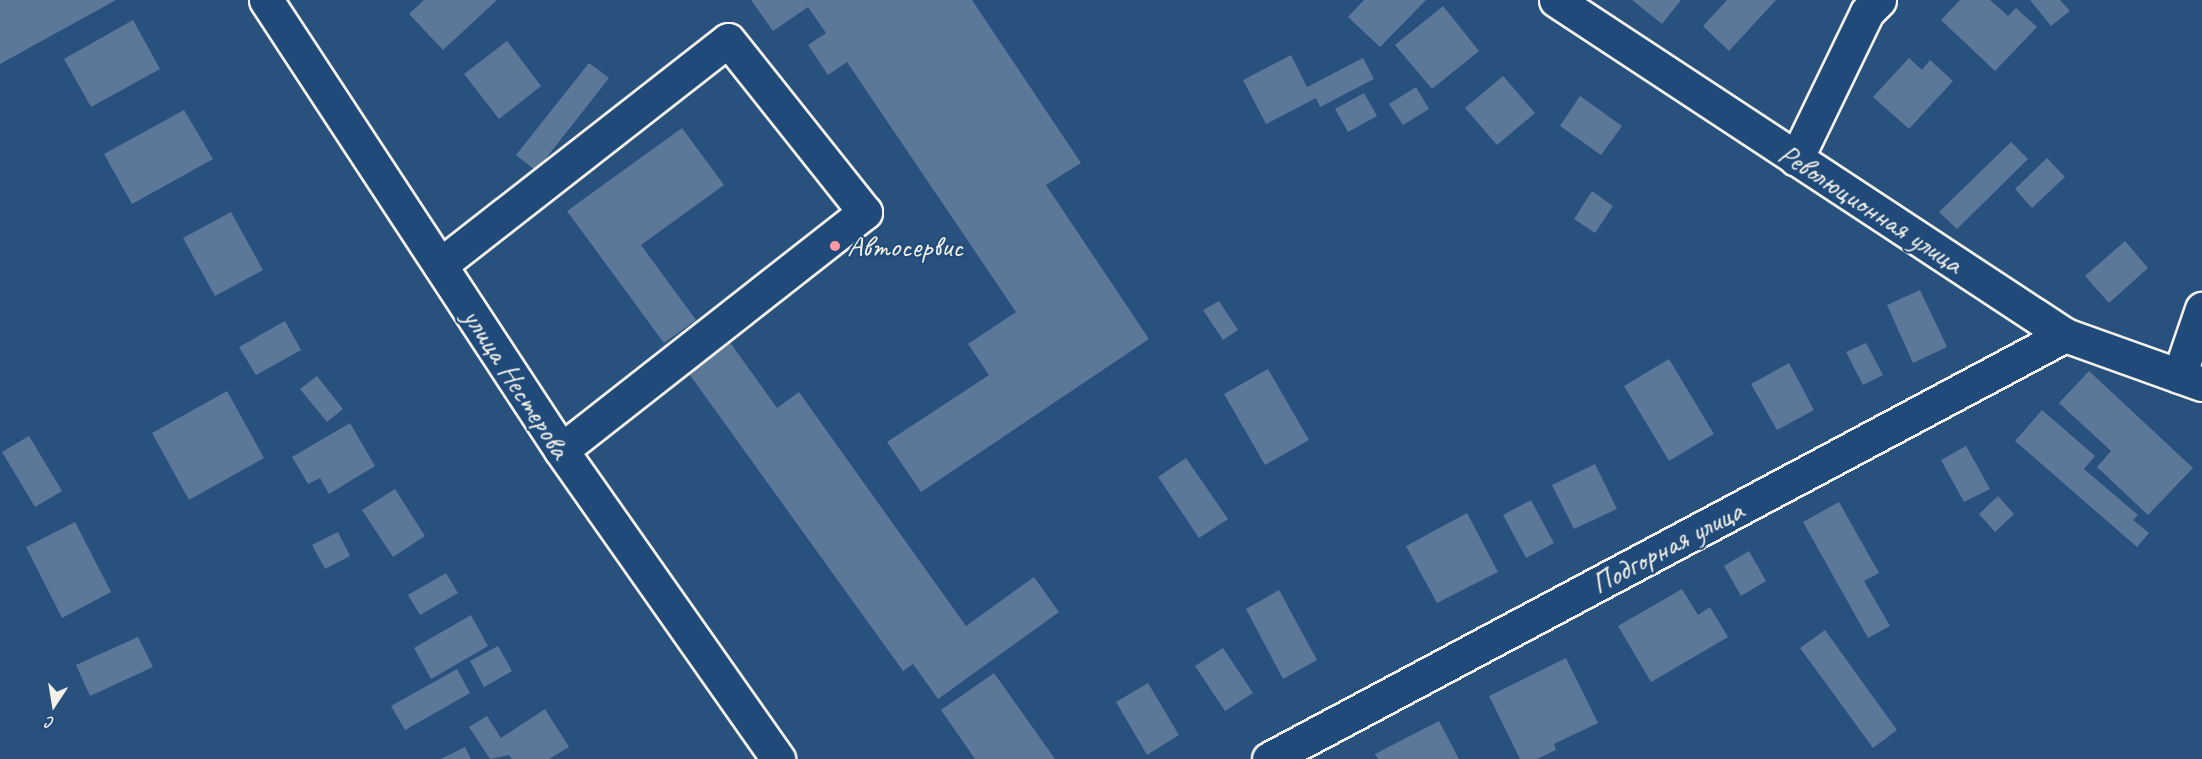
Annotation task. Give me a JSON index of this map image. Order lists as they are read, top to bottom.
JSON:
{
  "streets": {
    "street": ["Революционная улица", "улица Нестерова", "Подгорная улица"]
  },
  "crossings": [
    ["Революционная улица", "Подгорная улица"]
  ],
  "places": ["Автосервис"],
  "north": "bottom"
}
